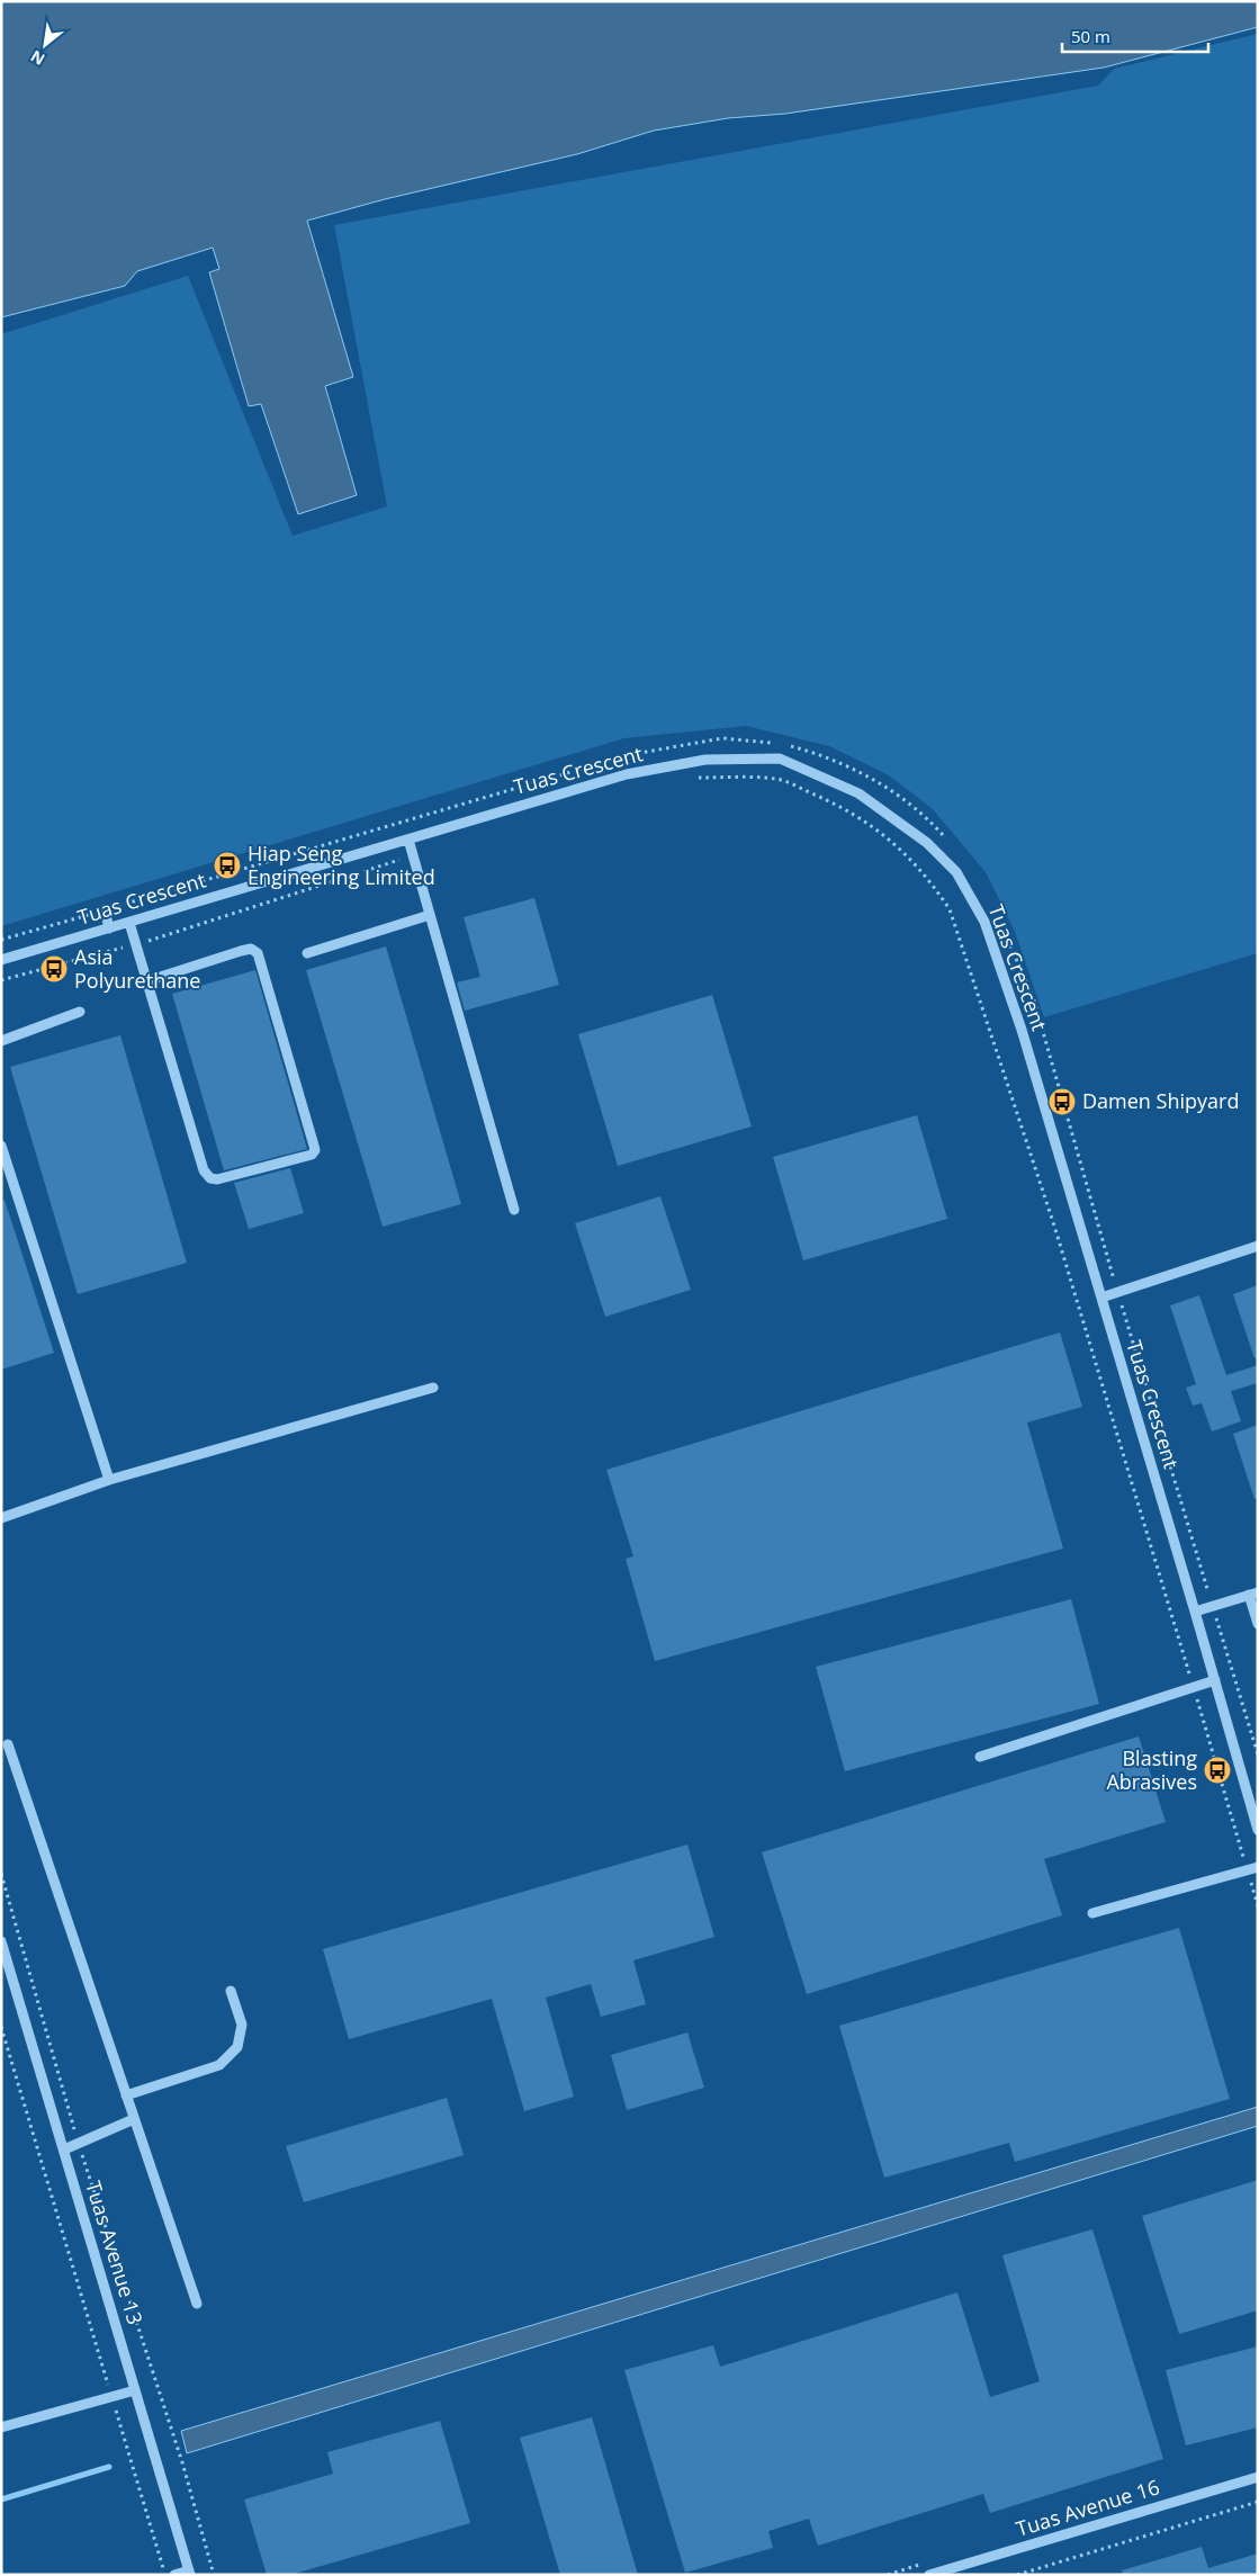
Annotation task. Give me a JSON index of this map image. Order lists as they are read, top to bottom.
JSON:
{
  "streets": {
    "street": ["Tuas Crescent", "Tuas Avenue 13", "Tuas Avenue 16"]
  },
  "places": {
    "bus stop": [
      "Hiap Seng Engineering Limited",
      "Asia Polyurethane",
      "Damen Shipyard",
      "Blasting Abrasives"
    ]
  },
  "scale_bar": "50 m",
  "north": "bottom left"
}
